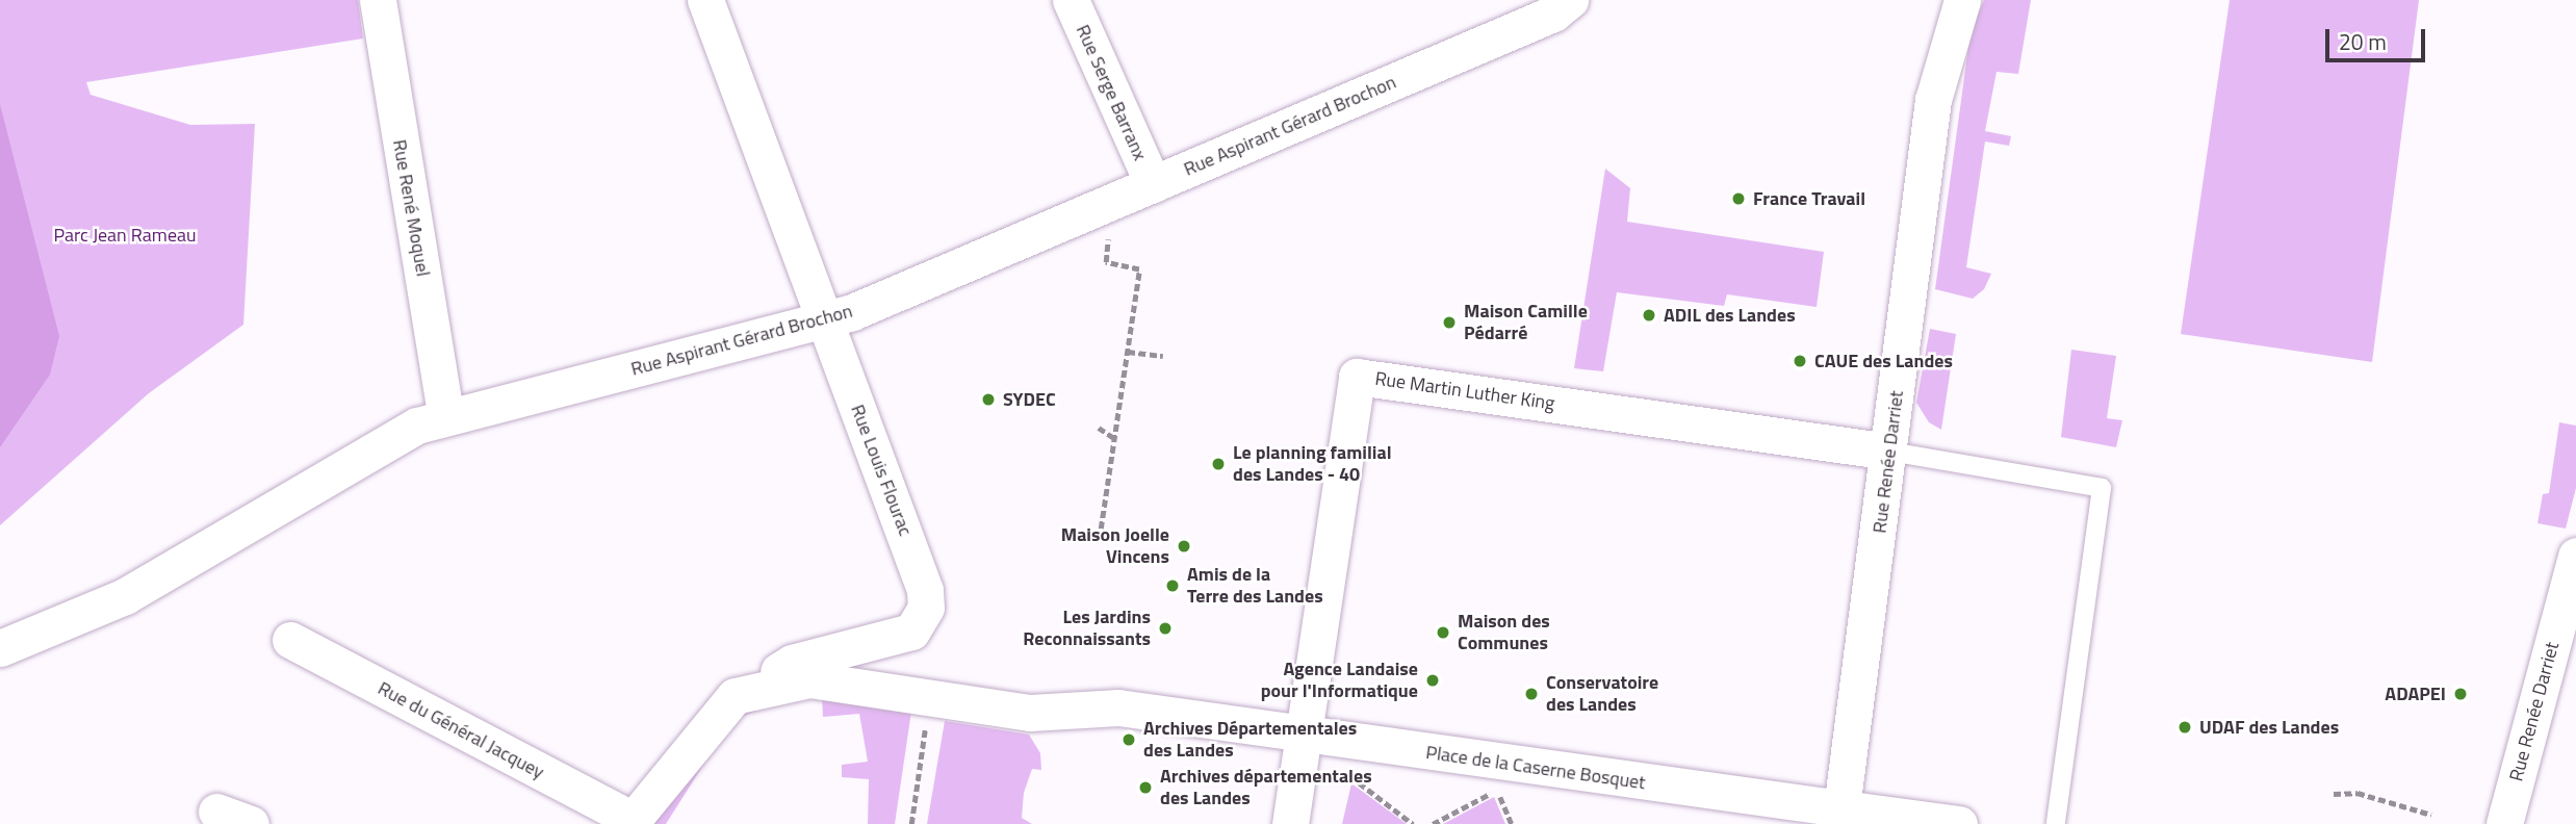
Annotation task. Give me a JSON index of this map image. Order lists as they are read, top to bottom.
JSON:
{
  "streets": {
    "street": [
      "Rue Serge Barranx",
      "Rue Aspirant Gérard Brochon",
      "Rue René Moquel",
      "Rue Martin Luther King",
      "Rue Renée Darriet",
      "Rue Louis Flourac",
      "Rue du Général Jacquey",
      "Place de la Caserne Bosquet"
    ]
  },
  "crossings": [
    ["Rue Serge Barranx", "Rue Aspirant Gérard Brochon"],
    ["Rue Aspirant Gérard Brochon", "Rue René Moquel"],
    ["Rue Aspirant Gérard Brochon", "Rue Louis Flourac"],
    ["Rue Martin Luther King", "Rue Renée Darriet"],
    ["Rue Martin Luther King", "Place de la Caserne Bosquet"],
    ["Rue Renée Darriet", "Place de la Caserne Bosquet"],
    ["Rue Louis Flourac", "Place de la Caserne Bosquet"]
  ],
  "parks": ["Parc Jean Rameau"],
  "places": [
    "France Travail",
    "ADIL des Landes",
    "Maison Camille Pédarré",
    "CAUE des Landes",
    "SYDEC",
    "Le planning familial des Landes - 40",
    "Maison Joelle Vincens",
    "Amis de la Terre des Landes",
    "Les Jardins Reconnaissants",
    "Maison des Communes",
    "Agence Landaise pour l'Informatique",
    "Conservatoire des Landes",
    "ADAPEI",
    "UDAF des Landes",
    "Archives Départementales des Landes",
    "Archives départementales des Landes"
  ],
  "scale_bar": "20 m"
}
